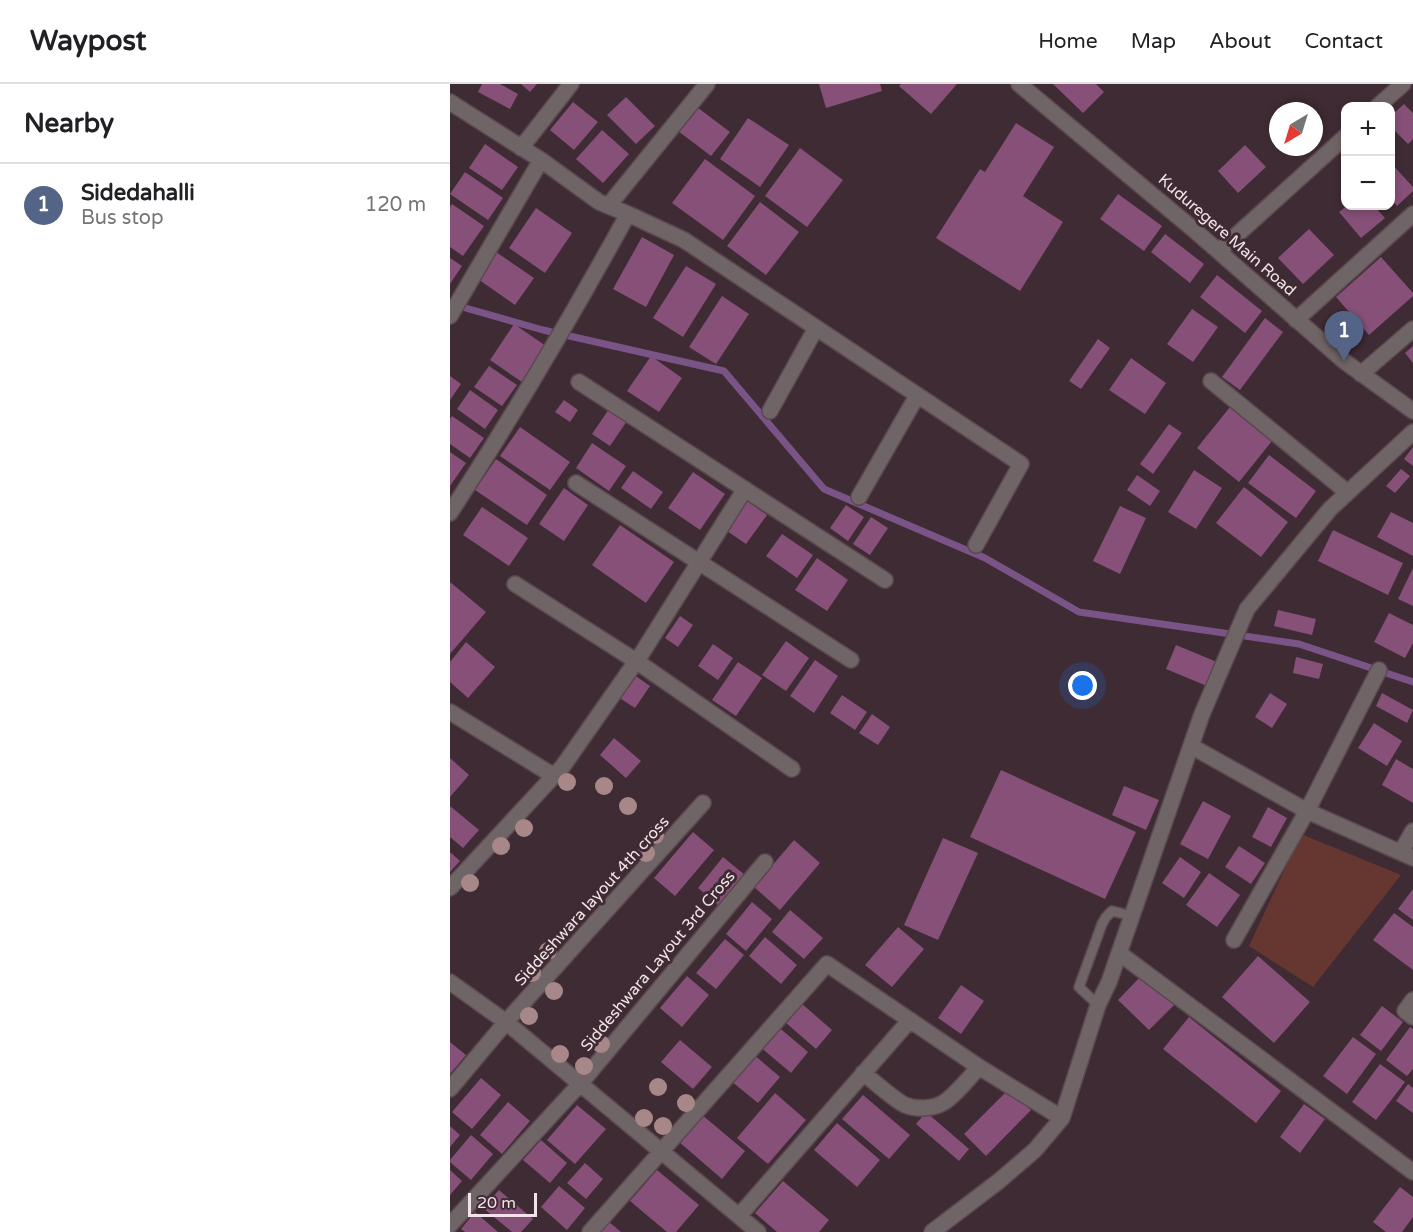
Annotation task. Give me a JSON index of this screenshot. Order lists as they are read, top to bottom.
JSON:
{
  "streets": {
    "street": ["Kuduregere Main Road", "Siddeshwara layout 4th cross", "Siddeshwara Layout 3rd Cross"]
  },
  "scale_bar": "20 m",
  "north": "bottom left",
  "page": {
    "header": "Waypost",
    "nav": [
      "Home",
      "Map",
      "About",
      "Contact"
    ],
    "heading": "Nearby",
    "map_buttons": ["+", "−"],
    "list": [
      {
        "mark": "1",
        "name": "Sidedahalli",
        "note": "Bus stop",
        "value": "120 m"
      }
    ],
    "pins": "1",
    "scale": "20 m"
  }
}
